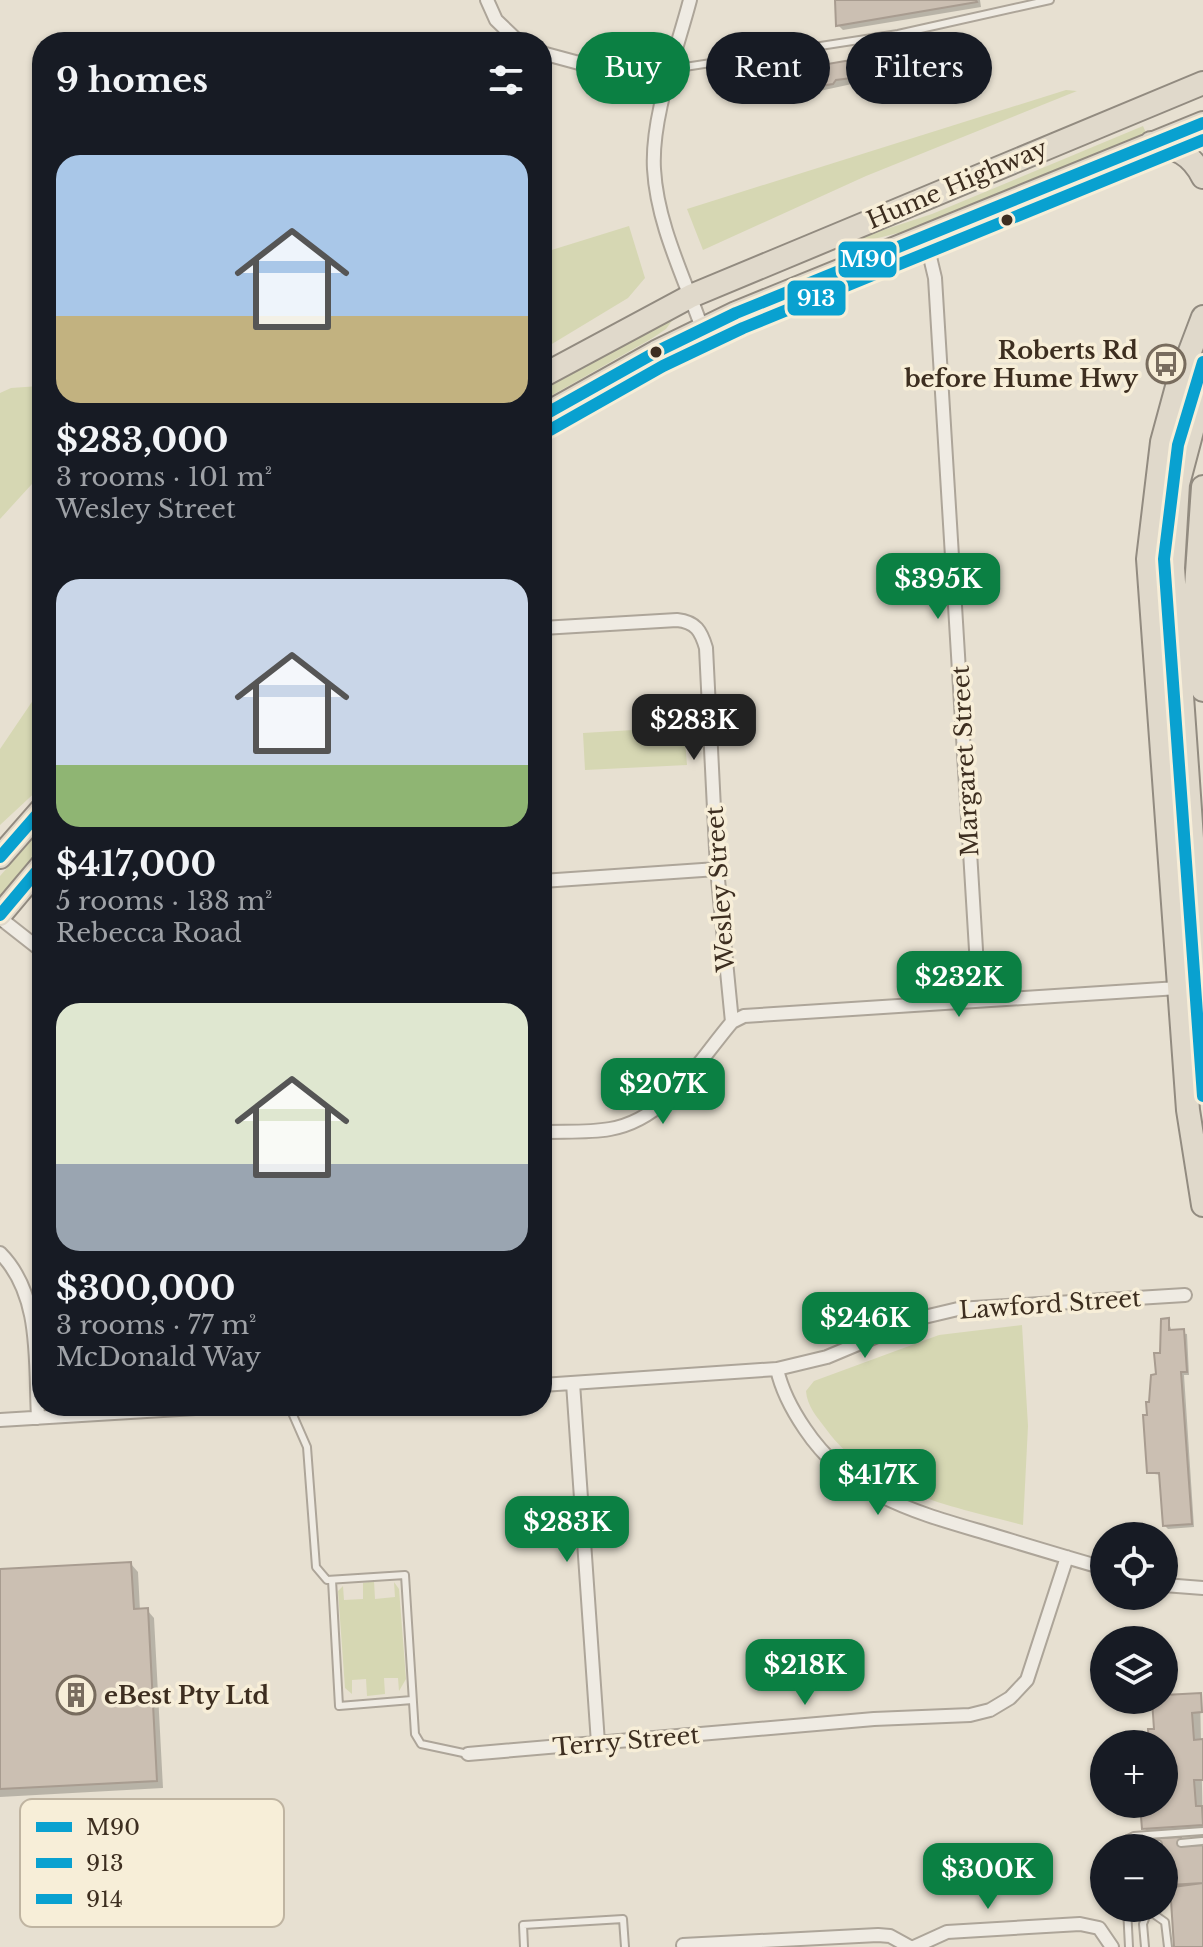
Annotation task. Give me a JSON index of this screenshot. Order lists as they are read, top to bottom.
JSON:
{
  "streets": {
    "highway": ["Hume Highway"],
    "street": [
      "Margaret Street",
      "Wesley Street",
      "Lawford Street",
      "Terry Street"
    ]
  },
  "crossings": [
    ["Hume Highway", "Margaret Street"]
  ],
  "places": {
    "bus stop": ["Roberts Rd before Hume Hwy"],
    "building": ["eBest Pty Ltd"]
  },
  "lines": ["transit line M90", "transit line 913", "transit line 914"],
  "legend": ["M90", "913", "914"],
  "page": {
    "chip": ["Buy", "Rent", "Filters"],
    "heading": "9 homes",
    "list": [
      {
        "name": "$283,000",
        "note": "3 rooms · 101 m² · Wesley Street"
      },
      {
        "name": "$417,000",
        "note": "5 rooms · 138 m² · Rebecca Road"
      },
      {
        "name": "$300,000",
        "note": "3 rooms · 77 m² · McDonald Way"
      }
    ],
    "price": [
      "$395K",
      "$283K",
      "$232K",
      "$207K",
      "$246K",
      "$417K",
      "$283K",
      "$218K",
      "$300K"
    ],
    "map_buttons": ["+", "−"]
  }
}
